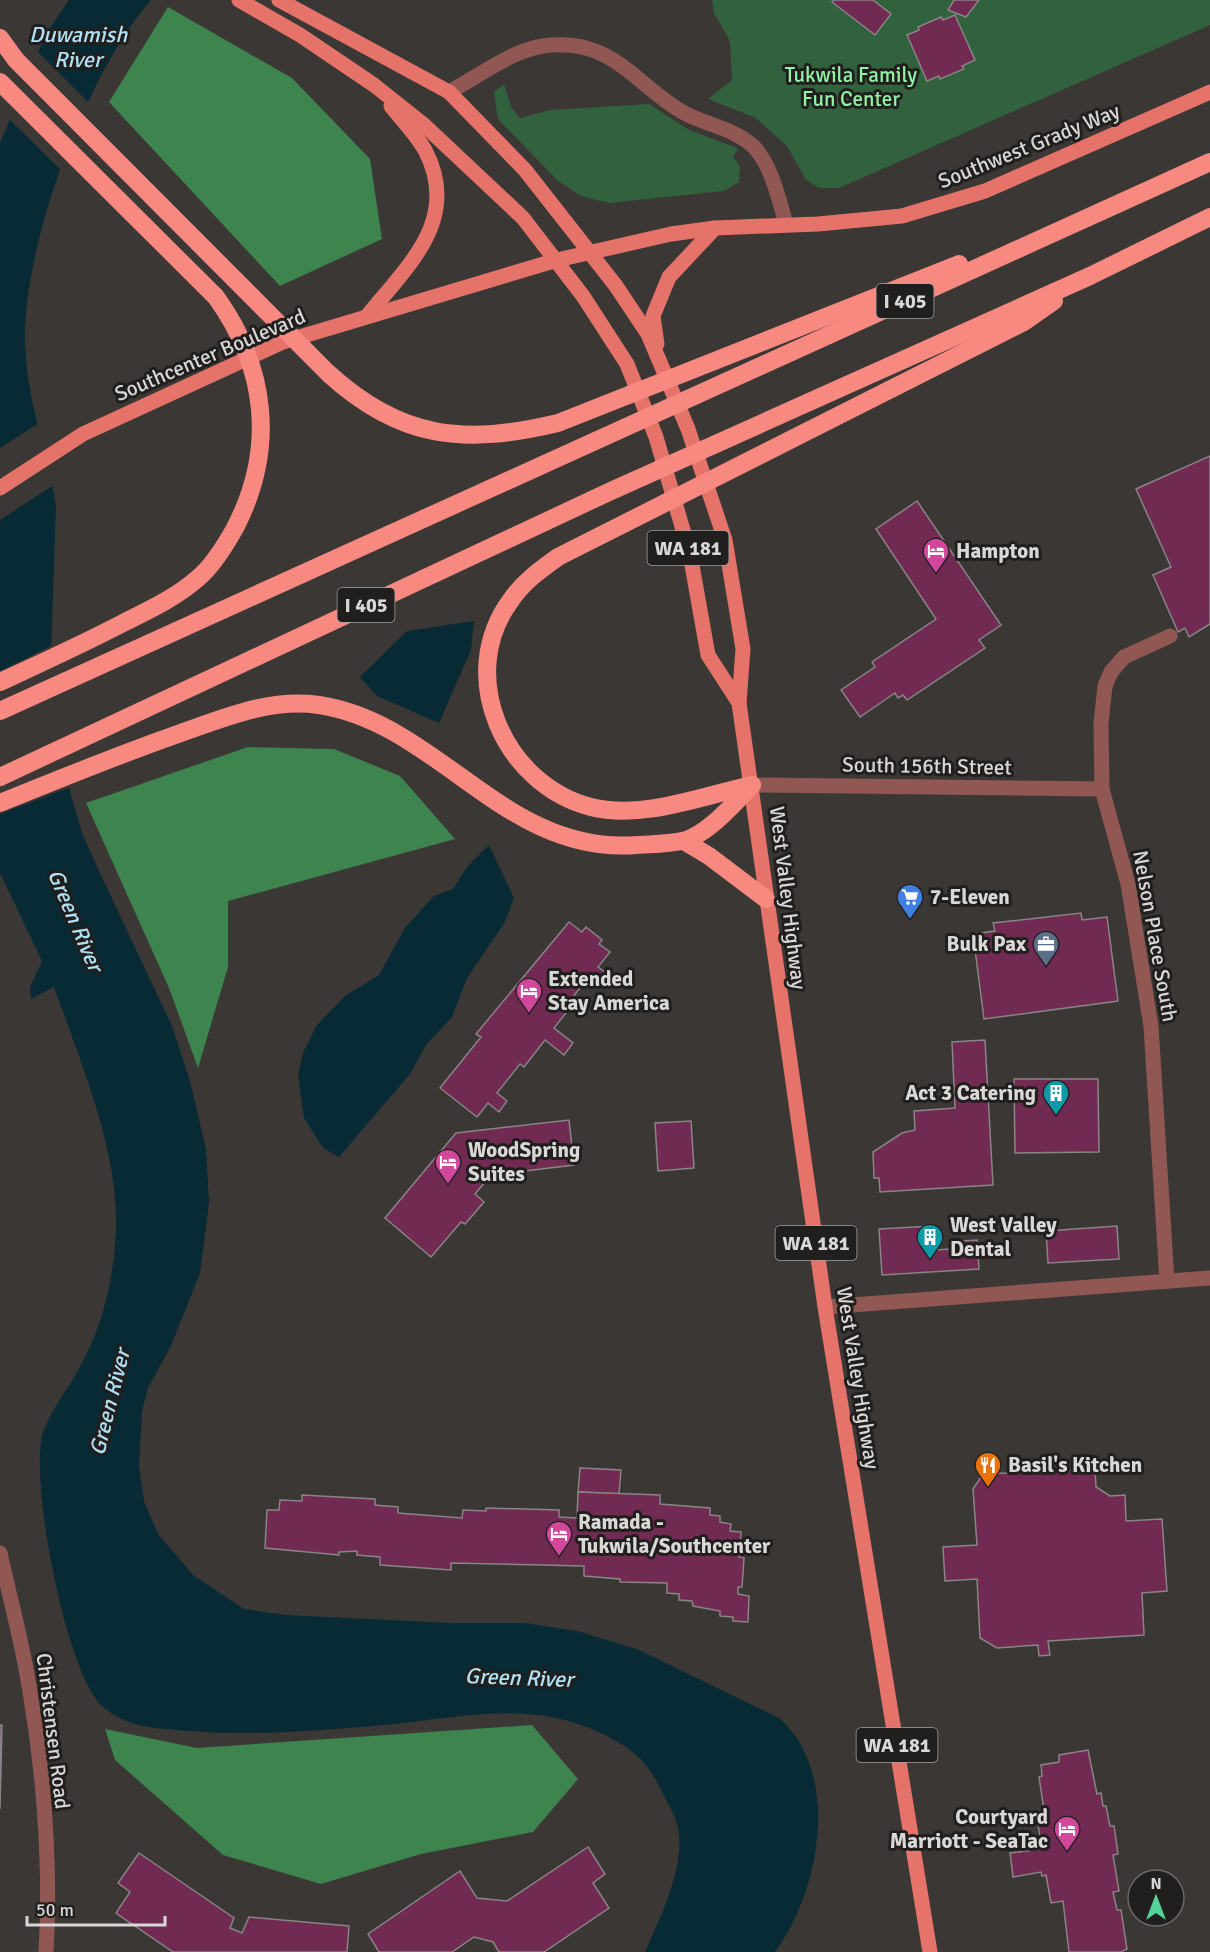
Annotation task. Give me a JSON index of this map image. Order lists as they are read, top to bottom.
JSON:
{
  "streets": {
    "highway": ["I 405"],
    "main road": [
      "Southwest Grady Way",
      "Southcenter Boulevard",
      "WA 181",
      "West Valley Highway"
    ],
    "street": ["South 156th Street", "Nelson Place South", "Christensen Road"]
  },
  "crossings": [
    ["Southwest Grady Way", "Southcenter Boulevard"],
    ["Southcenter Boulevard", "West Valley Highway"],
    ["South 156th Street", "West Valley Highway"],
    ["South 156th Street", "Nelson Place South"]
  ],
  "water": ["Duwamish River", "Green River"],
  "parks": ["Tukwila Family Fun Center"],
  "places": {
    "hotel": [
      "Hampton",
      "Extended Stay America",
      "WoodSpring Suites",
      "Ramada - Tukwila/Southcenter",
      "Courtyard Marriott - SeaTac"
    ],
    "supermarket": ["7-Eleven"],
    "office": ["Bulk Pax"],
    "building": ["Act 3 Catering", "West Valley Dental"],
    "restaurant": ["Basil's Kitchen"]
  },
  "scale_bar": "50 m",
  "north": "top"
}
